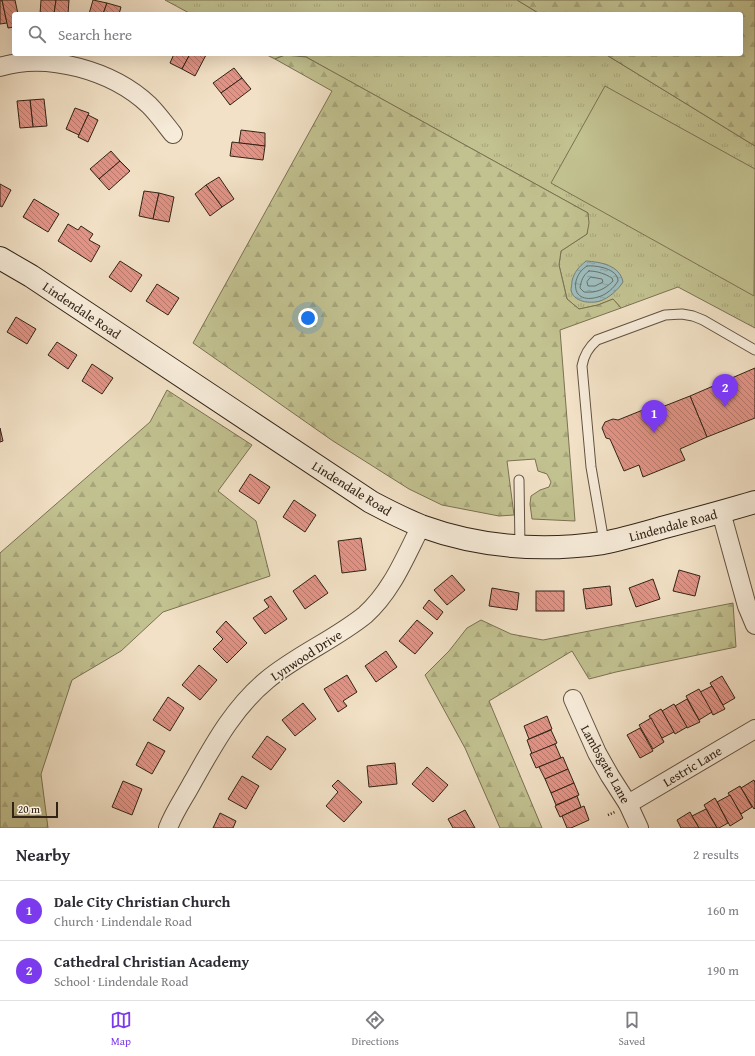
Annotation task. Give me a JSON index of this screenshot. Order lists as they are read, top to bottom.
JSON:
{
  "streets": {
    "street": [
      "Lindendale Road",
      "Lynwood Drive",
      "Lambsgate Lane",
      "Lestric Lane"
    ]
  },
  "crossings": [
    ["Lindendale Road", "Lynwood Drive"],
    ["Lambsgate Lane", "Lestric Lane"]
  ],
  "scale_bar": "20 m",
  "page": {
    "search": "Search here",
    "pins": ["2", "1"],
    "scale": "20 m",
    "heading": ["Nearby", "2 results"],
    "list": [
      {
        "mark": "1",
        "name": "Dale City Christian Church",
        "note": "Church · Lindendale Road",
        "value": "160 m"
      },
      {
        "mark": "2",
        "name": "Cathedral Christian Academy",
        "note": "School · Lindendale Road",
        "value": "190 m"
      }
    ],
    "nav": ["Map", "Directions", "Saved"]
  }
}
